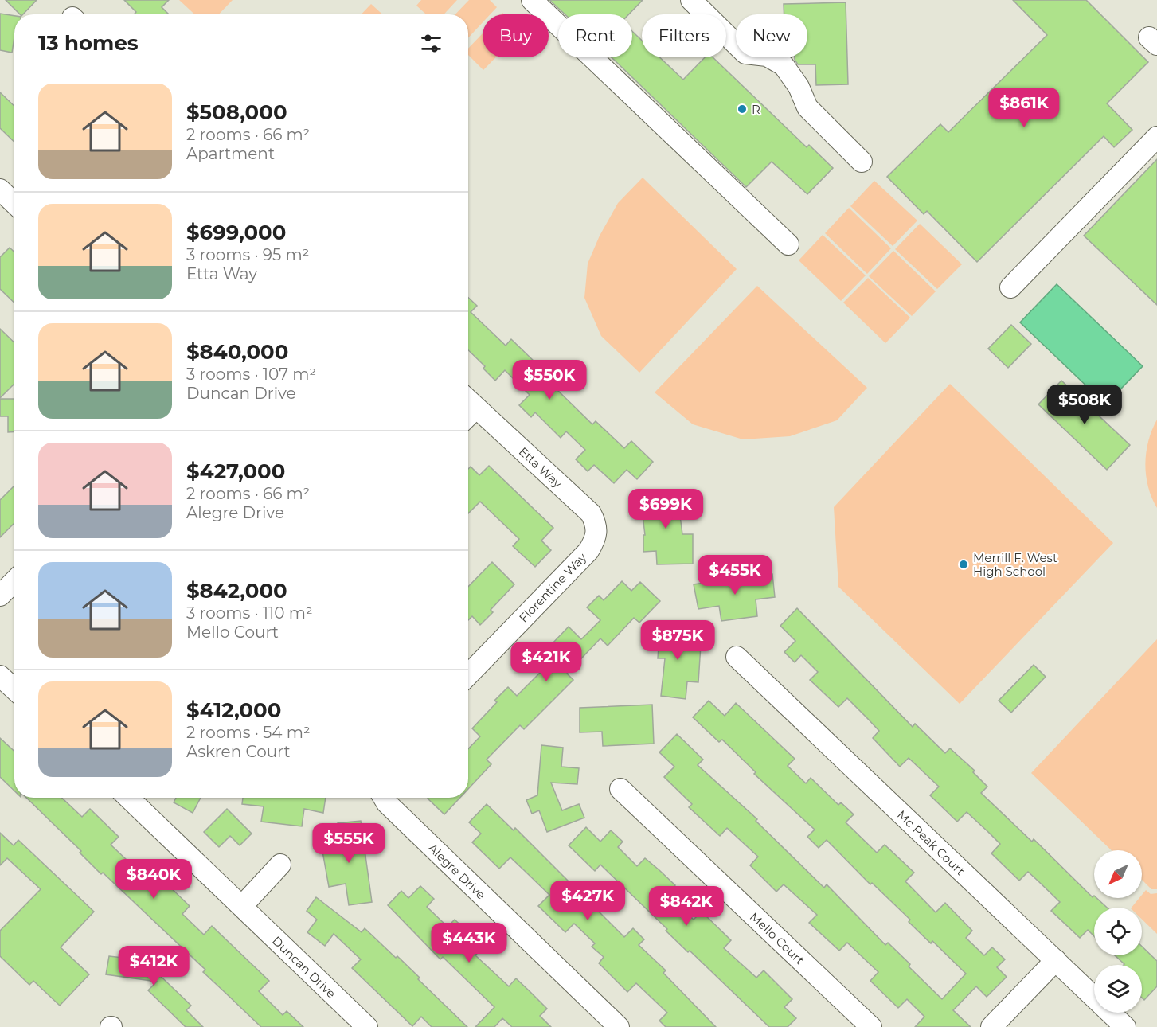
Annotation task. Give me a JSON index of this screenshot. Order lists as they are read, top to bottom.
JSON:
{
  "streets": {
    "street": [
      "Etta Way",
      "Florentine Way",
      "Mc Peak Court",
      "Alegre Drive",
      "Mello Court",
      "Duncan Drive"
    ]
  },
  "crossings": [
    ["Etta Way", "Florentine Way"]
  ],
  "places": ["R", "Merrill F. West High School"],
  "north": "bottom left",
  "page": {
    "chip": [
      "Buy",
      "Rent",
      "Filters",
      "New"
    ],
    "heading": "13 homes",
    "list": [
      {
        "name": "$508,000",
        "note": "2 rooms · 66 m² · Apartment"
      },
      {
        "name": "$699,000",
        "note": "3 rooms · 95 m² · Etta Way"
      },
      {
        "name": "$840,000",
        "note": "3 rooms · 107 m² · Duncan Drive"
      },
      {
        "name": "$427,000",
        "note": "2 rooms · 66 m² · Alegre Drive"
      },
      {
        "name": "$842,000",
        "note": "3 rooms · 110 m² · Mello Court"
      },
      {
        "name": "$412,000",
        "note": "2 rooms · 54 m² · Askren Court"
      }
    ],
    "price": [
      "$861K",
      "$550K",
      "$508K",
      "$699K",
      "$455K",
      "$875K",
      "$421K",
      "$555K",
      "$840K",
      "$427K",
      "$842K",
      "$443K",
      "$412K"
    ]
  }
}
